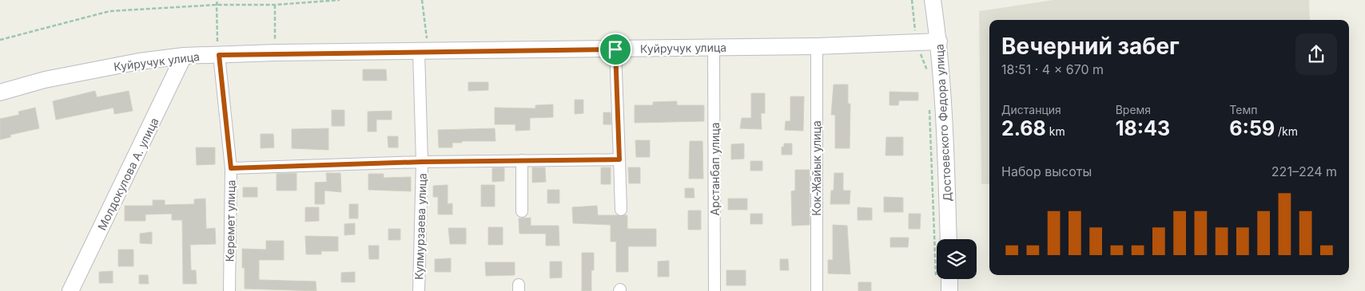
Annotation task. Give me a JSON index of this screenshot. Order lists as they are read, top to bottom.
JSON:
{
  "streets": {
    "street": [
      "Куйручук улица",
      "Достоевского Федора улица",
      "Кок-Жайык улица",
      "Арстанбап улица",
      "Молдокулова А. улица",
      "Керемет улица",
      "Кулмурзаева улица"
    ]
  },
  "crossings": [
    ["Куйручук улица", "Достоевского Федора улица"],
    ["Куйручук улица", "Кок-Жайык улица"],
    ["Куйручук улица", "Арстанбап улица"],
    ["Куйручук улица", "Молдокулова А. улица"],
    ["Куйручук улица", "Керемет улица"],
    ["Куйручук улица", "Кулмурзаева улица"],
    ["Керемет улица", "Кулмурзаева улица"]
  ],
  "page": {
    "heading": ["Вечерний забег", "18:51 · 4 × 670 m"],
    "stats": [
      ["Дистанция", "2.68 km"],
      ["Время", "18:43"],
      ["Темп", "6:59 /km"]
    ],
    "chart": ["Набор высоты", "221–224 m"]
  }
}
